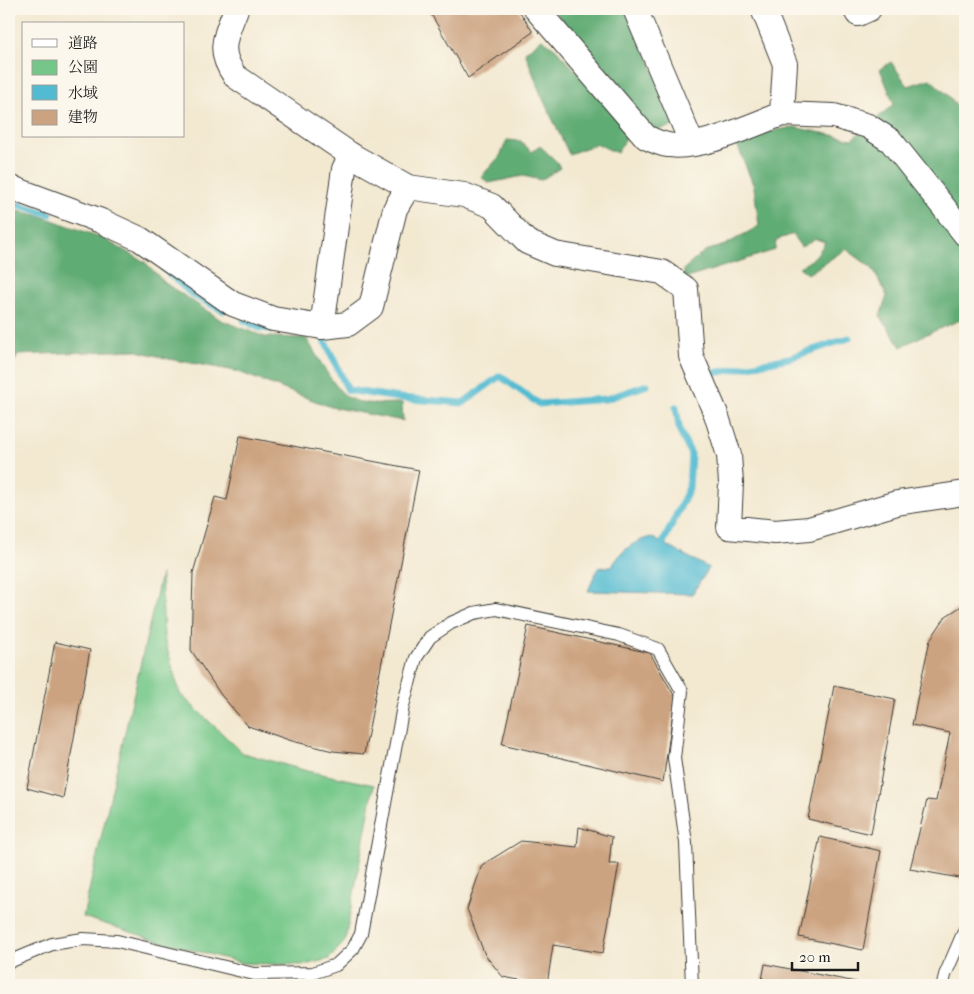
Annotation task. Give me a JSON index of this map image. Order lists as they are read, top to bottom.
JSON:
{
  "legend": [
    "道路",
    "公園",
    "水域",
    "建物"
  ],
  "scale_bar": "20 m"
}
